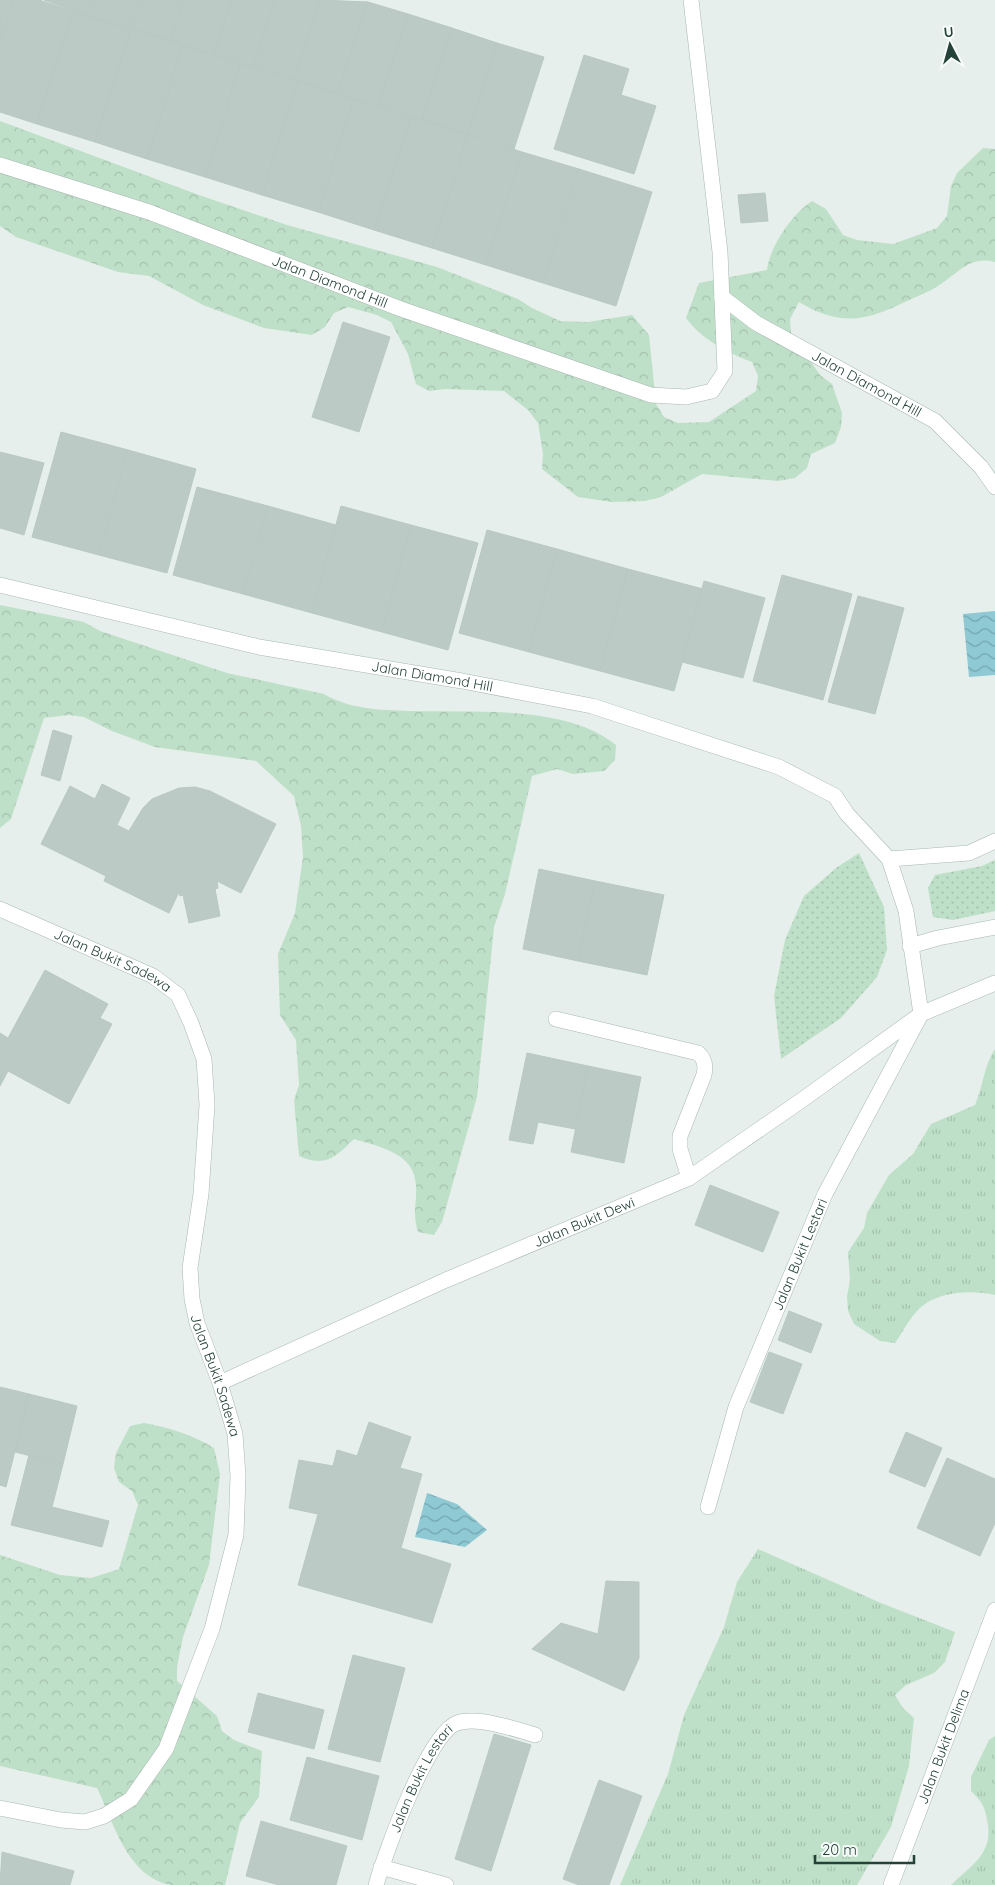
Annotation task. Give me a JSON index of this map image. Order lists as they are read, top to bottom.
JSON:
{
  "streets": {
    "street": [
      "Jalan Diamond Hill",
      "Jalan Bukit Sadewa",
      "Jalan Bukit Dewi",
      "Jalan Bukit Lestari",
      "Jalan Bukit Delima"
    ]
  },
  "crossings": [
    ["Jalan Bukit Sadewa", "Jalan Bukit Dewi"],
    ["Jalan Bukit Dewi", "Jalan Bukit Lestari"]
  ],
  "scale_bar": "20 m",
  "north": "top"
}
